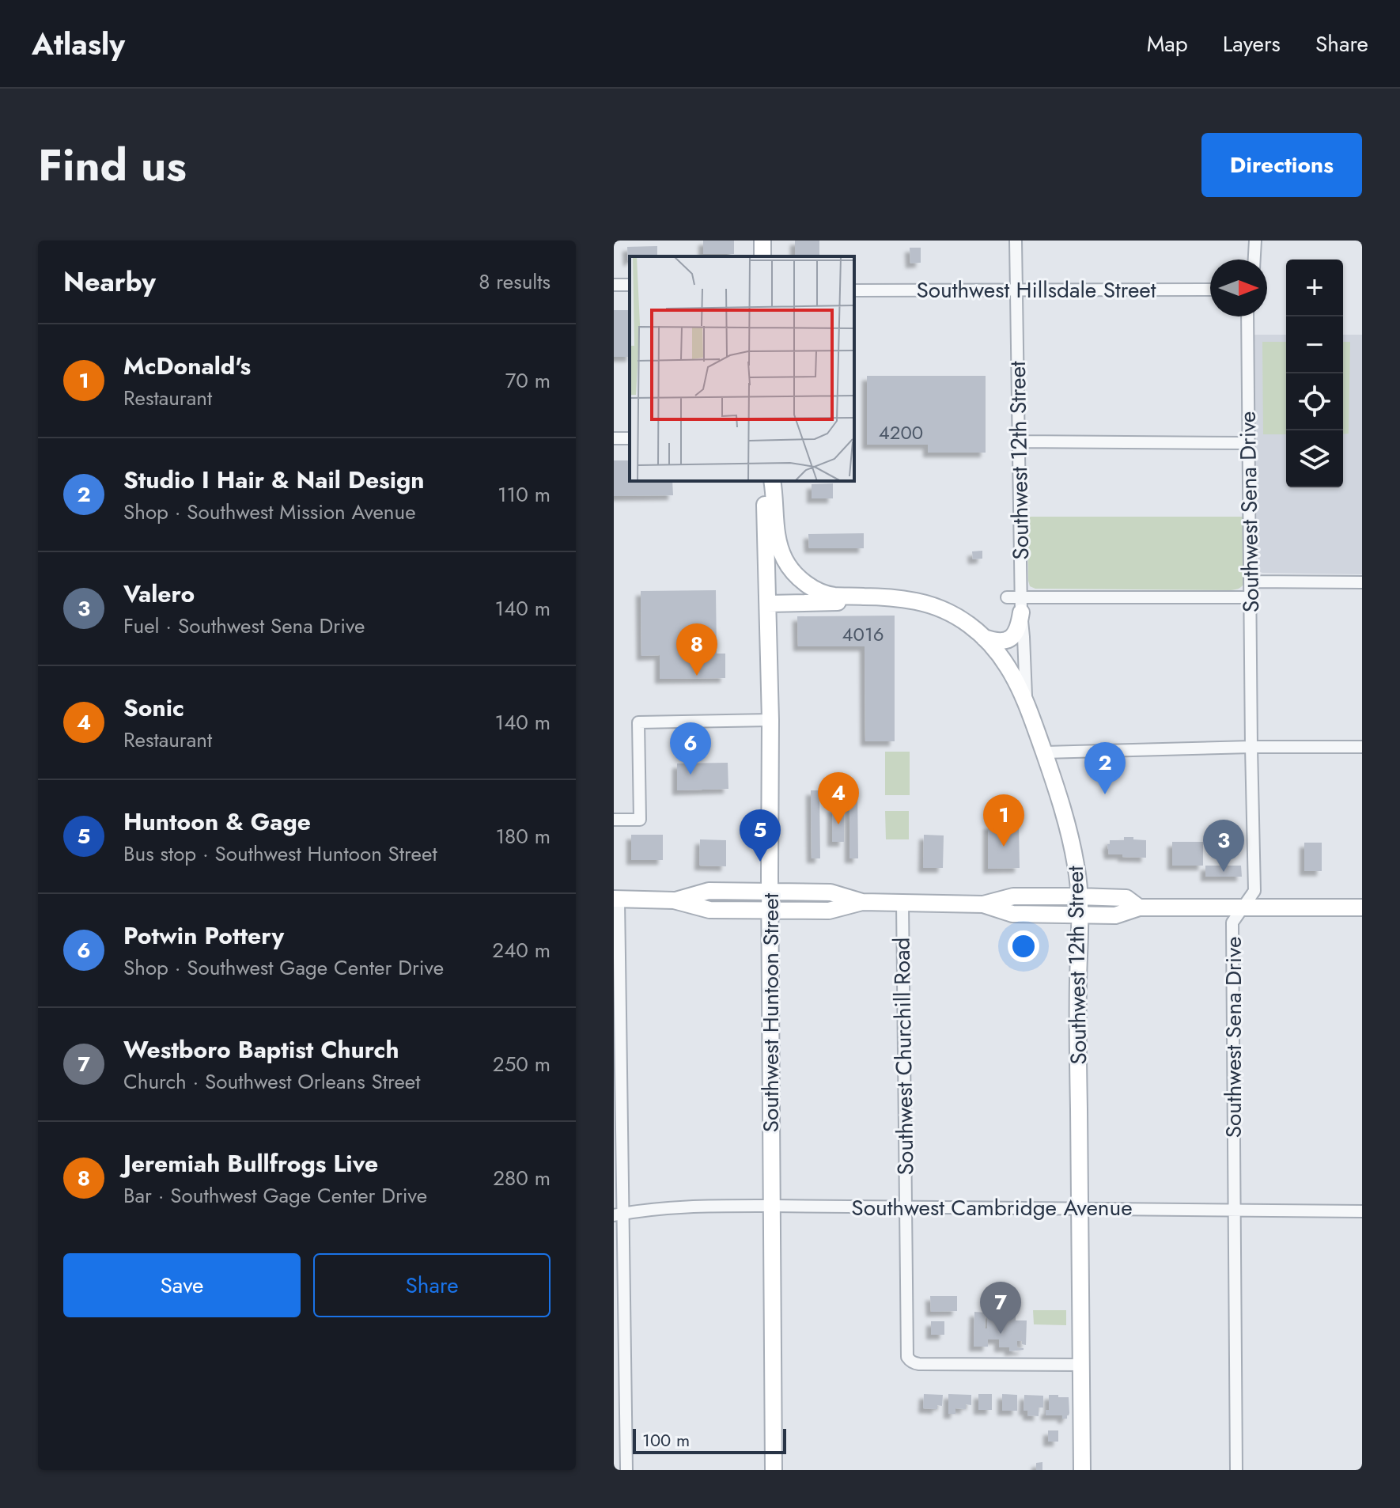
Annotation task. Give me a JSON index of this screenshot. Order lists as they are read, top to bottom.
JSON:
{
  "streets": {
    "main road": ["Southwest 12th Street", "Southwest Huntoon Street"],
    "street": [
      "Southwest Hillsdale Street",
      "Southwest Sena Drive",
      "Southwest Churchill Road",
      "Southwest Cambridge Avenue"
    ]
  },
  "crossings": [
    ["Southwest Hillsdale Street", "Southwest 12th Street"],
    ["Southwest 12th Street", "Southwest Churchill Road"],
    ["Southwest 12th Street", "Southwest Cambridge Avenue"],
    ["Southwest Sena Drive", "Southwest Cambridge Avenue"],
    ["Southwest Huntoon Street", "Southwest Cambridge Avenue"],
    ["Southwest Churchill Road", "Southwest Cambridge Avenue"]
  ],
  "house_numbers": ["4200", "4016"],
  "scale_bar": "100 m",
  "north": "right",
  "page": {
    "header": "Atlasly",
    "nav": ["Map", "Layers", "Share"],
    "title": "Find us",
    "buttons": [
      "Directions",
      ["Save", "Share"]
    ],
    "heading": ["Nearby", "8 results"],
    "map_buttons": ["+", "−"],
    "list": [
      {
        "mark": "1",
        "name": "McDonald's",
        "note": "Restaurant",
        "value": "70 m"
      },
      {
        "mark": "2",
        "name": "Studio I Hair & Nail Design",
        "note": "Shop · Southwest Mission Avenue",
        "value": "110 m"
      },
      {
        "mark": "3",
        "name": "Valero",
        "note": "Fuel · Southwest Sena Drive",
        "value": "140 m"
      },
      {
        "mark": "4",
        "name": "Sonic",
        "note": "Restaurant",
        "value": "140 m"
      },
      {
        "mark": "5",
        "name": "Huntoon & Gage",
        "note": "Bus stop · Southwest Huntoon Street",
        "value": "180 m"
      },
      {
        "mark": "6",
        "name": "Potwin Pottery",
        "note": "Shop · Southwest Gage Center Drive",
        "value": "240 m"
      },
      {
        "mark": "7",
        "name": "Westboro Baptist Church",
        "note": "Church · Southwest Orleans Street",
        "value": "250 m"
      },
      {
        "mark": "8",
        "name": "Jeremiah Bullfrogs Live",
        "note": "Bar · Southwest Gage Center Drive",
        "value": "280 m"
      }
    ],
    "pins": [
      "8",
      "6",
      "2",
      "4",
      "1",
      "5",
      "3",
      "7"
    ],
    "scale": "100 m"
  }
}
